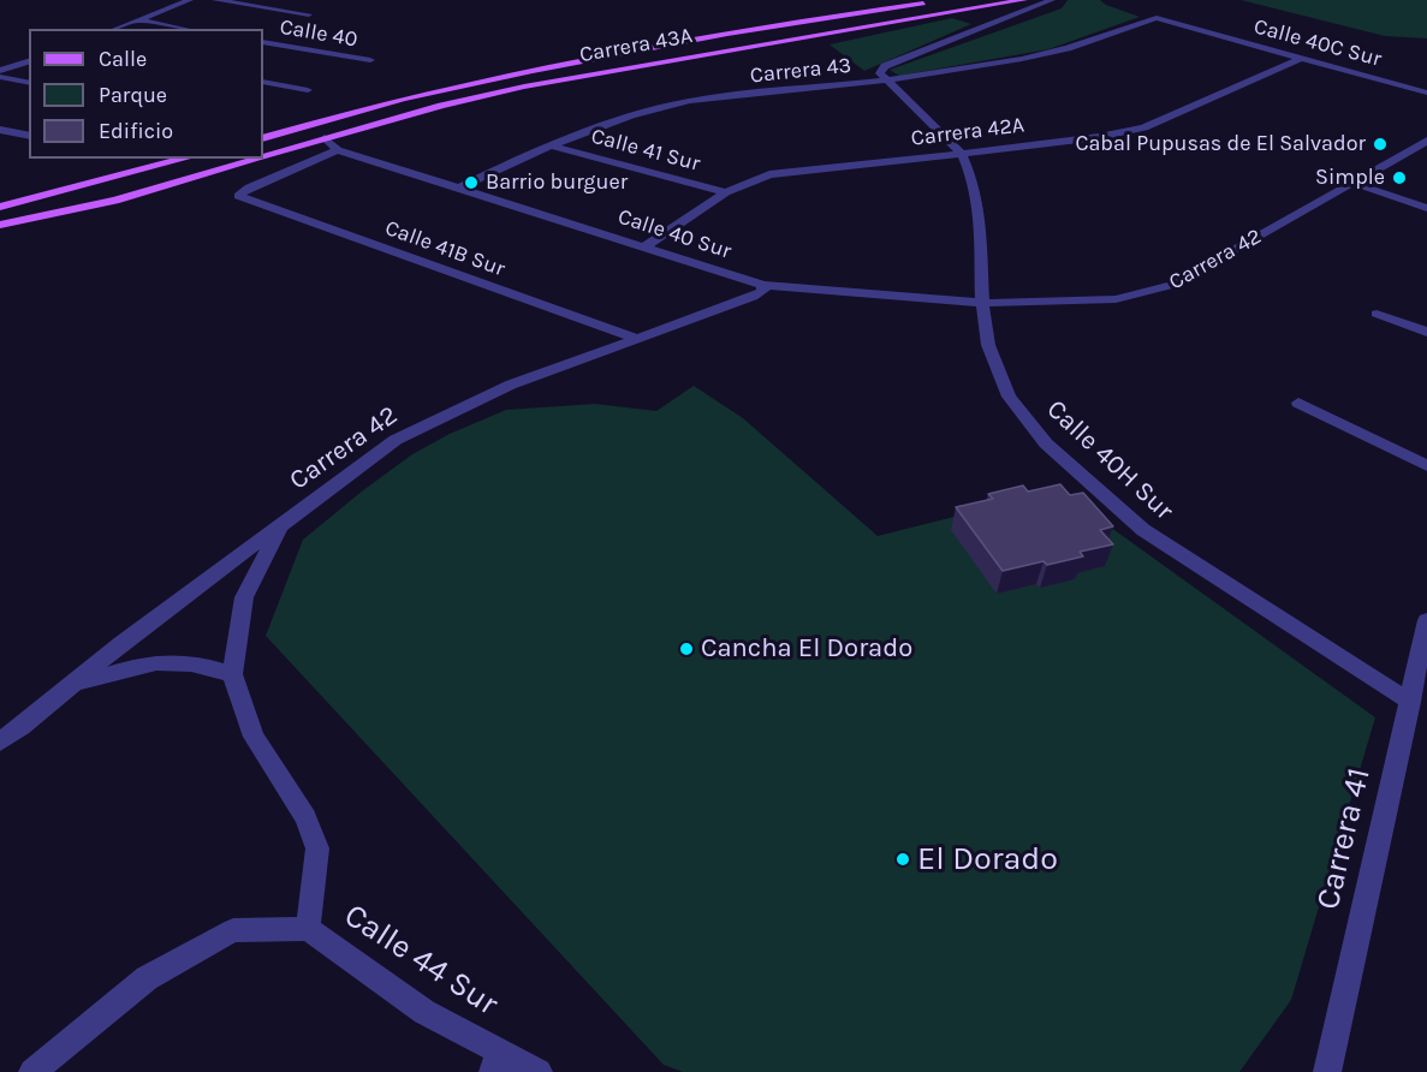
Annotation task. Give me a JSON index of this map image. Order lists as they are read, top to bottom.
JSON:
{
  "streets": {
    "main road": ["Carrera 43A"],
    "street": [
      "Calle 40",
      "Calle 40C Sur",
      "Carrera 43",
      "Carrera 42A",
      "Calle 41 Sur",
      "Calle 40 Sur",
      "Calle 41B Sur",
      "Carrera 42",
      "Calle 40H Sur",
      "Carrera 41",
      "Calle 44 Sur"
    ]
  },
  "crossings": [
    ["Calle 40C Sur", "Carrera 43"],
    ["Calle 40C Sur", "Carrera 42A"],
    ["Carrera 43A", "Calle 40 Sur"],
    ["Carrera 43", "Calle 41 Sur"],
    ["Carrera 43", "Calle 40 Sur"],
    ["Carrera 43", "Calle 40H Sur"],
    ["Carrera 42A", "Calle 41 Sur"],
    ["Carrera 42A", "Calle 40 Sur"],
    ["Carrera 42A", "Calle 40H Sur"],
    ["Calle 40 Sur", "Calle 41B Sur"],
    ["Calle 40 Sur", "Carrera 42"],
    ["Calle 40 Sur", "Calle 40H Sur"],
    ["Calle 41B Sur", "Carrera 42"],
    ["Carrera 42", "Calle 40H Sur"],
    ["Carrera 42", "Calle 44 Sur"],
    ["Calle 40H Sur", "Carrera 41"]
  ],
  "places": [
    "Cabal Pupusas de El Salvador",
    "Simple",
    "Barrio burguer",
    "Cancha El Dorado",
    "El Dorado"
  ],
  "legend": ["Calle", "Parque", "Edificio"]
}
